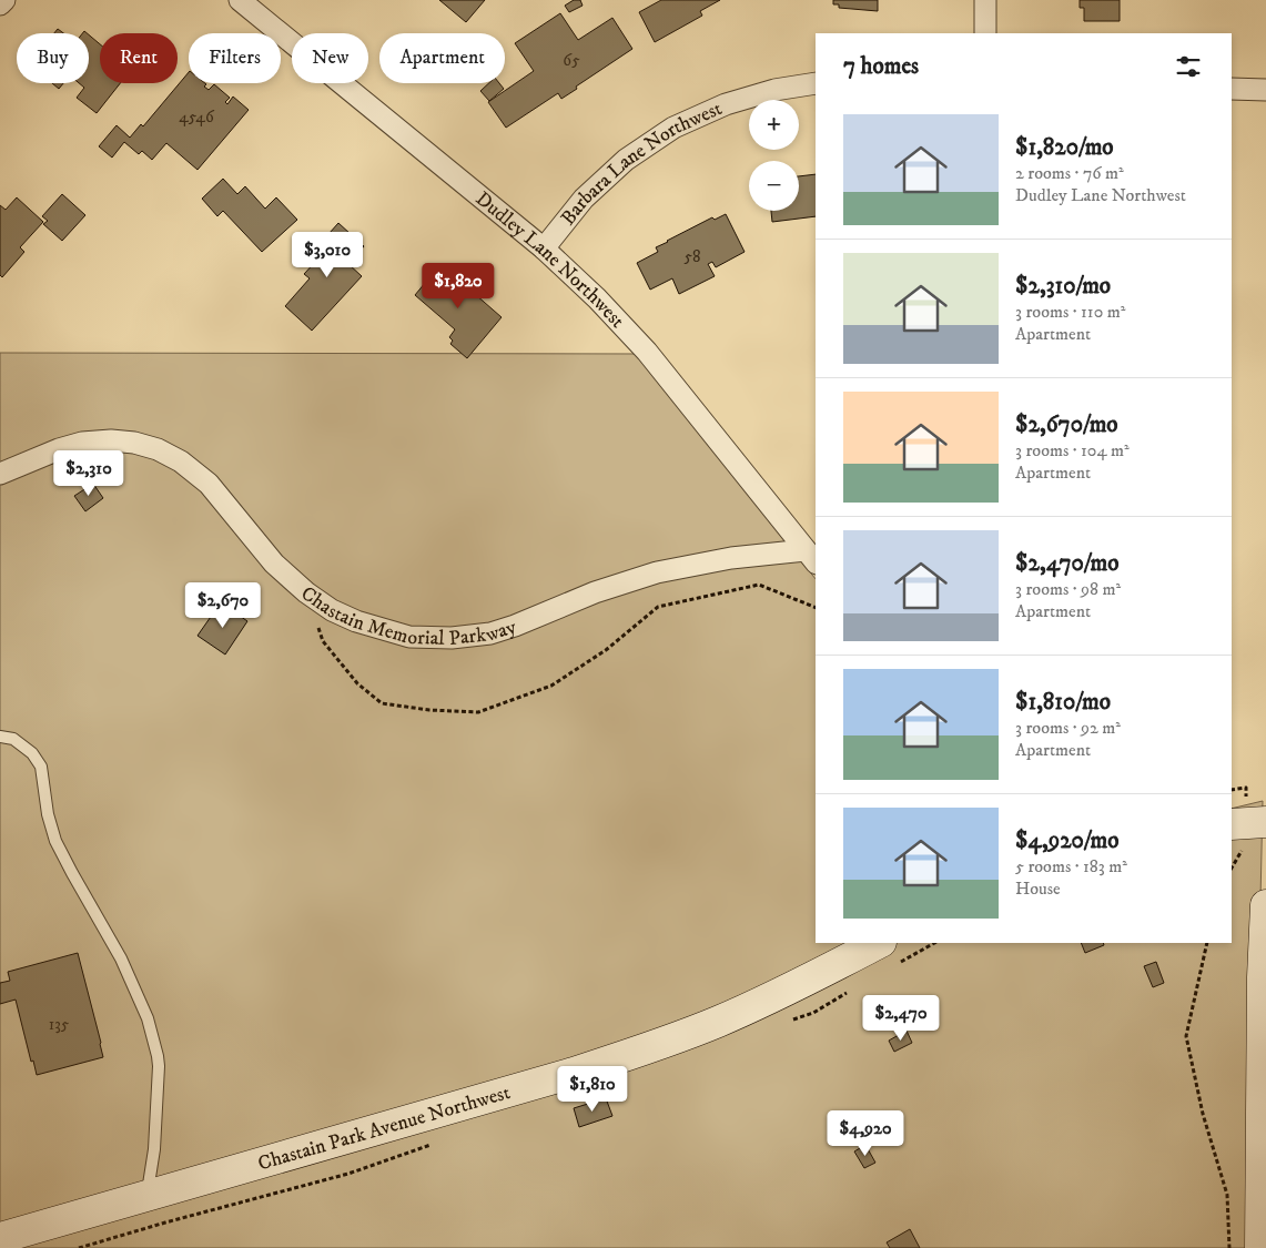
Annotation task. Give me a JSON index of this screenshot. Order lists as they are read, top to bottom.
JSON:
{
  "streets": {
    "street": [
      "Barbara Lane Northwest",
      "Dudley Lane Northwest",
      "Chastain Memorial Parkway",
      "Chastain Park Avenue Northwest"
    ]
  },
  "crossings": [
    ["Barbara Lane Northwest", "Dudley Lane Northwest"],
    ["Dudley Lane Northwest", "Chastain Memorial Parkway"]
  ],
  "house_numbers": [
    "65",
    "4546",
    "58",
    "135"
  ],
  "page": {
    "chip": [
      "Buy",
      "Rent",
      "Filters",
      "New",
      "Apartment"
    ],
    "heading": "7 homes",
    "map_buttons": ["+", "−"],
    "list": [
      {
        "name": "$1,820/mo",
        "note": "2 rooms · 76 m² · Dudley Lane Northwest"
      },
      {
        "name": "$2,310/mo",
        "note": "3 rooms · 110 m² · Apartment"
      },
      {
        "name": "$2,670/mo",
        "note": "3 rooms · 104 m² · Apartment"
      },
      {
        "name": "$2,470/mo",
        "note": "3 rooms · 98 m² · Apartment"
      },
      {
        "name": "$1,810/mo",
        "note": "3 rooms · 92 m² · Apartment"
      },
      {
        "name": "$4,920/mo",
        "note": "5 rooms · 183 m² · House"
      }
    ],
    "price": [
      "$3,010",
      "$1,820",
      "$2,310",
      "$2,670",
      "$2,470",
      "$1,810",
      "$4,920"
    ]
  }
}
